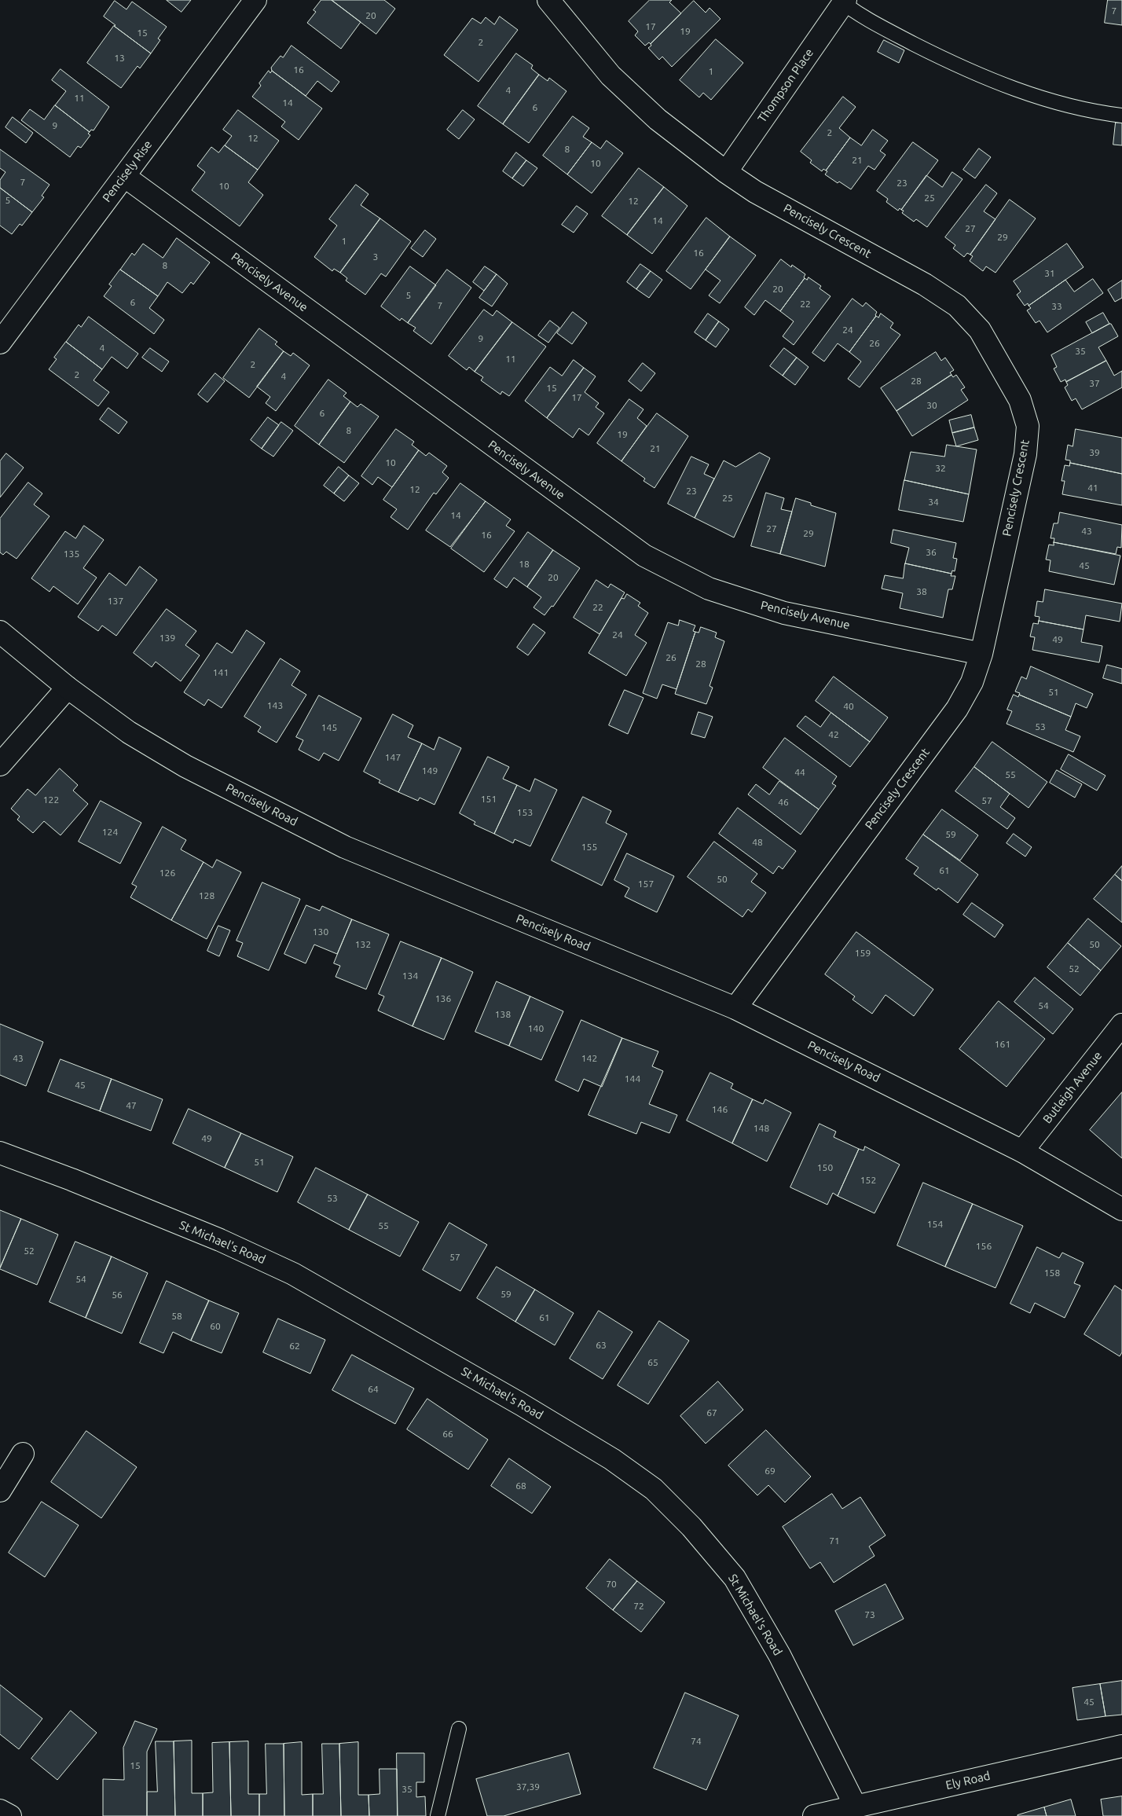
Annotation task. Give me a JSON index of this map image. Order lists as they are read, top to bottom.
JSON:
{
  "streets": {
    "main road": [
      "Thompson Place",
      "Pencisely Rise",
      "Pencisely Crescent",
      "Pencisely Avenue",
      "Pencisely Road",
      "Butleigh Avenue",
      "St Michael's Road",
      "Ely Road"
    ]
  },
  "crossings": [
    ["Thompson Place", "Pencisely Crescent"],
    ["Pencisely Rise", "Pencisely Avenue"],
    ["Pencisely Crescent", "Pencisely Avenue"],
    ["Pencisely Crescent", "Pencisely Road"],
    ["Pencisely Road", "Butleigh Avenue"],
    ["St Michael's Road", "Ely Road"]
  ],
  "house_numbers": [
    "7",
    "20",
    "17",
    "19",
    "15",
    "2",
    "13",
    "16",
    "1",
    "4",
    "11",
    "14",
    "6",
    "9",
    "2",
    "12",
    "8",
    "21",
    "10",
    "7",
    "23",
    "10",
    "25",
    "5",
    "12",
    "14",
    "27",
    "29",
    "1",
    "16",
    "3",
    "8",
    "31",
    "20",
    "5",
    "6",
    "22",
    "7",
    "33",
    "24",
    "9",
    "26",
    "4",
    "35",
    "11",
    "2",
    "2",
    "4",
    "28",
    "37",
    "15",
    "17",
    "30",
    "6",
    "8",
    "19",
    "21",
    "39",
    "10",
    "32",
    "41",
    "12",
    "23",
    "25",
    "34",
    "14",
    "27",
    "43",
    "29",
    "16",
    "36",
    "135",
    "18",
    "45",
    "20",
    "38",
    "137",
    "22",
    "24",
    "139",
    "49",
    "26",
    "28",
    "141",
    "51",
    "143",
    "40",
    "53",
    "145",
    "42",
    "147",
    "149",
    "44",
    "55",
    "151",
    "122",
    "57",
    "46",
    "153",
    "124",
    "59",
    "48",
    "155",
    "61",
    "126",
    "50",
    "157",
    "128",
    "130",
    "132",
    "50",
    "159",
    "52",
    "134",
    "136",
    "54",
    "138",
    "140",
    "161",
    "43",
    "142",
    "144",
    "45",
    "47",
    "146",
    "148",
    "49",
    "51",
    "150",
    "152",
    "53",
    "154",
    "55",
    "156",
    "52",
    "57",
    "158",
    "54",
    "59",
    "56",
    "58",
    "61",
    "60",
    "63",
    "62",
    "65",
    "64",
    "67",
    "66",
    "69",
    "68",
    "71",
    "70",
    "72",
    "73",
    "45",
    "74",
    "15",
    "37,39",
    "35"
  ]
}
